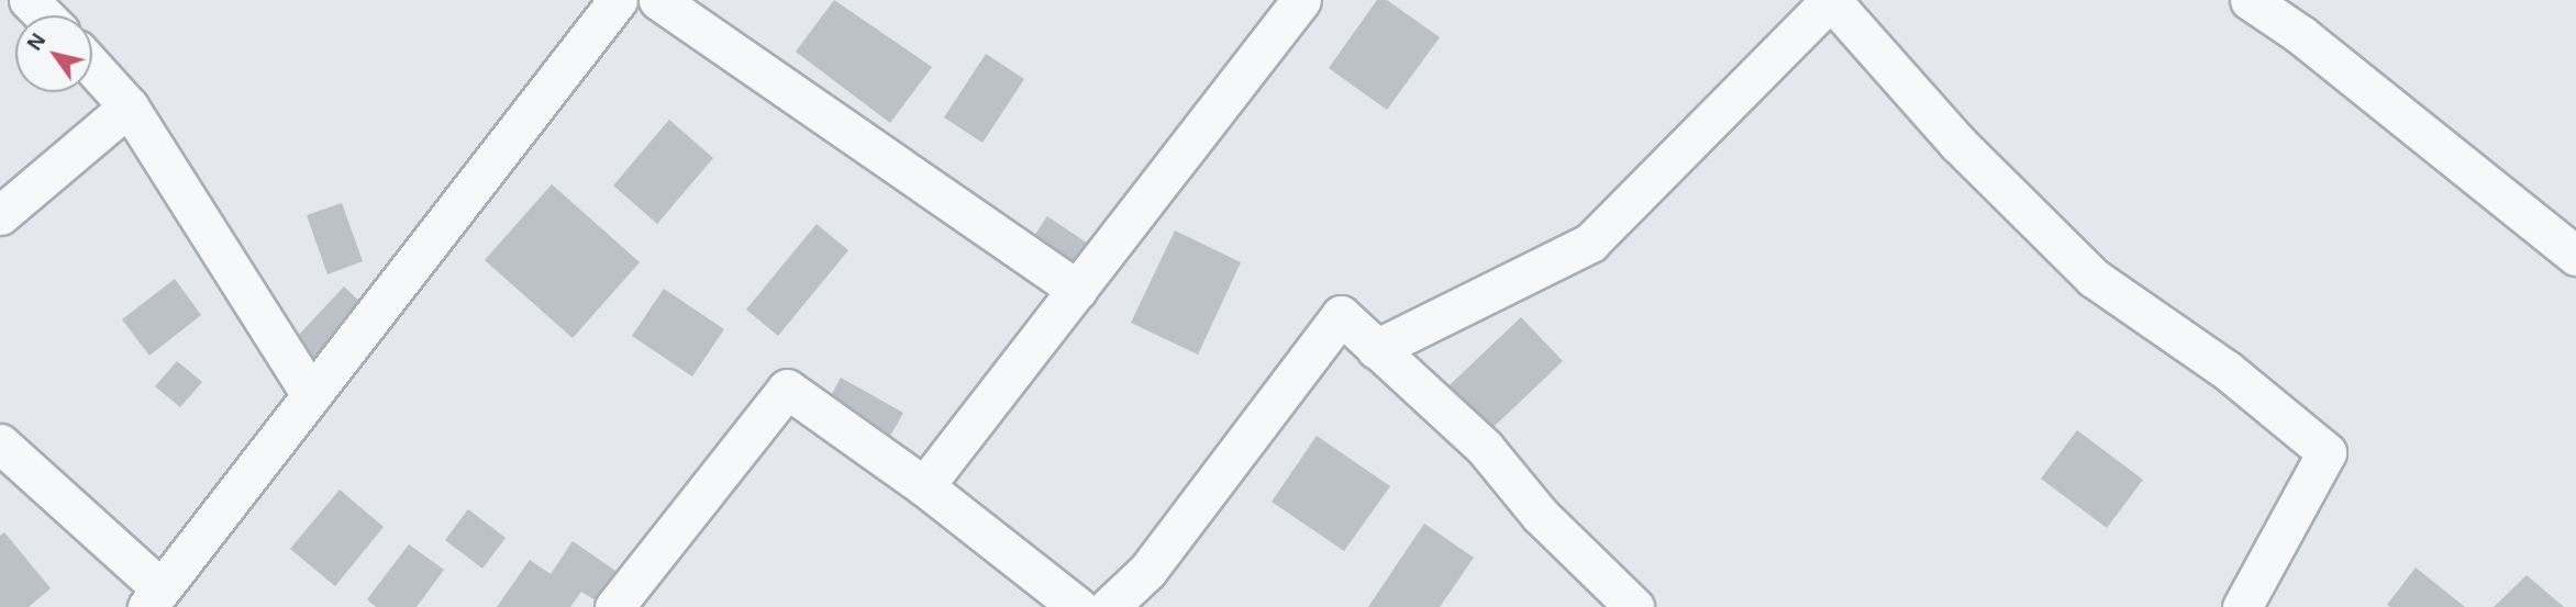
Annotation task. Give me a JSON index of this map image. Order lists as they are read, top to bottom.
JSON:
{
  "north": "top left"
}
